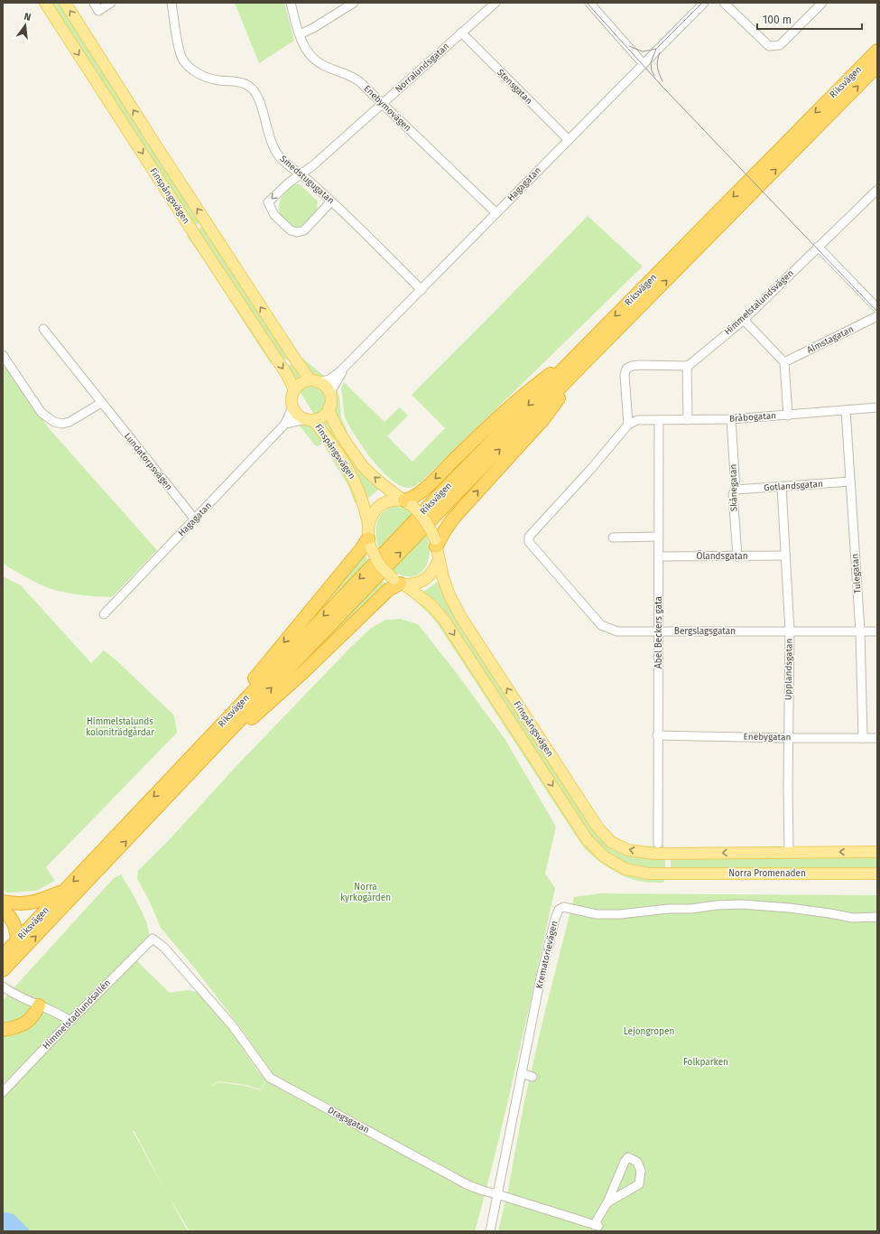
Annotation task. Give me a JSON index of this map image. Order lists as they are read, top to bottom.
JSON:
{
  "streets": {
    "highway": ["Riksvägen"],
    "main road": ["Finspångsvägen", "Norra Promenaden"],
    "street": [
      "Norralundsgatan",
      "Stensgatan",
      "Enebymovägen",
      "Smedstugugatan",
      "Hagagatan",
      "Himmelstalundsvägen",
      "Almstagatan",
      "Bråbogatan",
      "Lundatorpsvägen",
      "Gotlandsgatan",
      "Skånegatan",
      "Ölandsgatan",
      "Tulegatan",
      "Bergslagsgatan",
      "Abel Beckers gata",
      "Upplandsgatan",
      "Enebygatan",
      "Krematorievägen",
      "Himmelstadlundsallén",
      "Dragsgatan"
    ]
  },
  "crossings": [
    ["Norralundsgatan", "Stensgatan"],
    ["Norralundsgatan", "Enebymovägen"],
    ["Norralundsgatan", "Smedstugugatan"],
    ["Stensgatan", "Hagagatan"],
    ["Enebymovägen", "Hagagatan"],
    ["Smedstugugatan", "Hagagatan"],
    ["Hagagatan", "Finspångsvägen"],
    ["Hagagatan", "Lundatorpsvägen"],
    ["Finspångsvägen", "Upplandsgatan"],
    ["Finspångsvägen", "Norra Promenaden"],
    ["Bråbogatan", "Skånegatan"],
    ["Bråbogatan", "Tulegatan"],
    ["Bråbogatan", "Bergslagsgatan"],
    ["Bråbogatan", "Abel Beckers gata"],
    ["Gotlandsgatan", "Skånegatan"],
    ["Gotlandsgatan", "Tulegatan"],
    ["Gotlandsgatan", "Upplandsgatan"],
    ["Skånegatan", "Ölandsgatan"],
    ["Ölandsgatan", "Abel Beckers gata"],
    ["Ölandsgatan", "Upplandsgatan"],
    ["Tulegatan", "Bergslagsgatan"],
    ["Tulegatan", "Enebygatan"],
    ["Bergslagsgatan", "Abel Beckers gata"],
    ["Bergslagsgatan", "Upplandsgatan"],
    ["Abel Beckers gata", "Enebygatan"],
    ["Upplandsgatan", "Enebygatan"],
    ["Krematorievägen", "Dragsgatan"],
    ["Himmelstadlundsallén", "Dragsgatan"]
  ],
  "parks": [
    "Himmelstalunds koloniträdgårdar",
    "Norra kyrkogården",
    "Lejongropen",
    "Folkparken"
  ],
  "scale_bar": "100 m",
  "north": "top"
}
